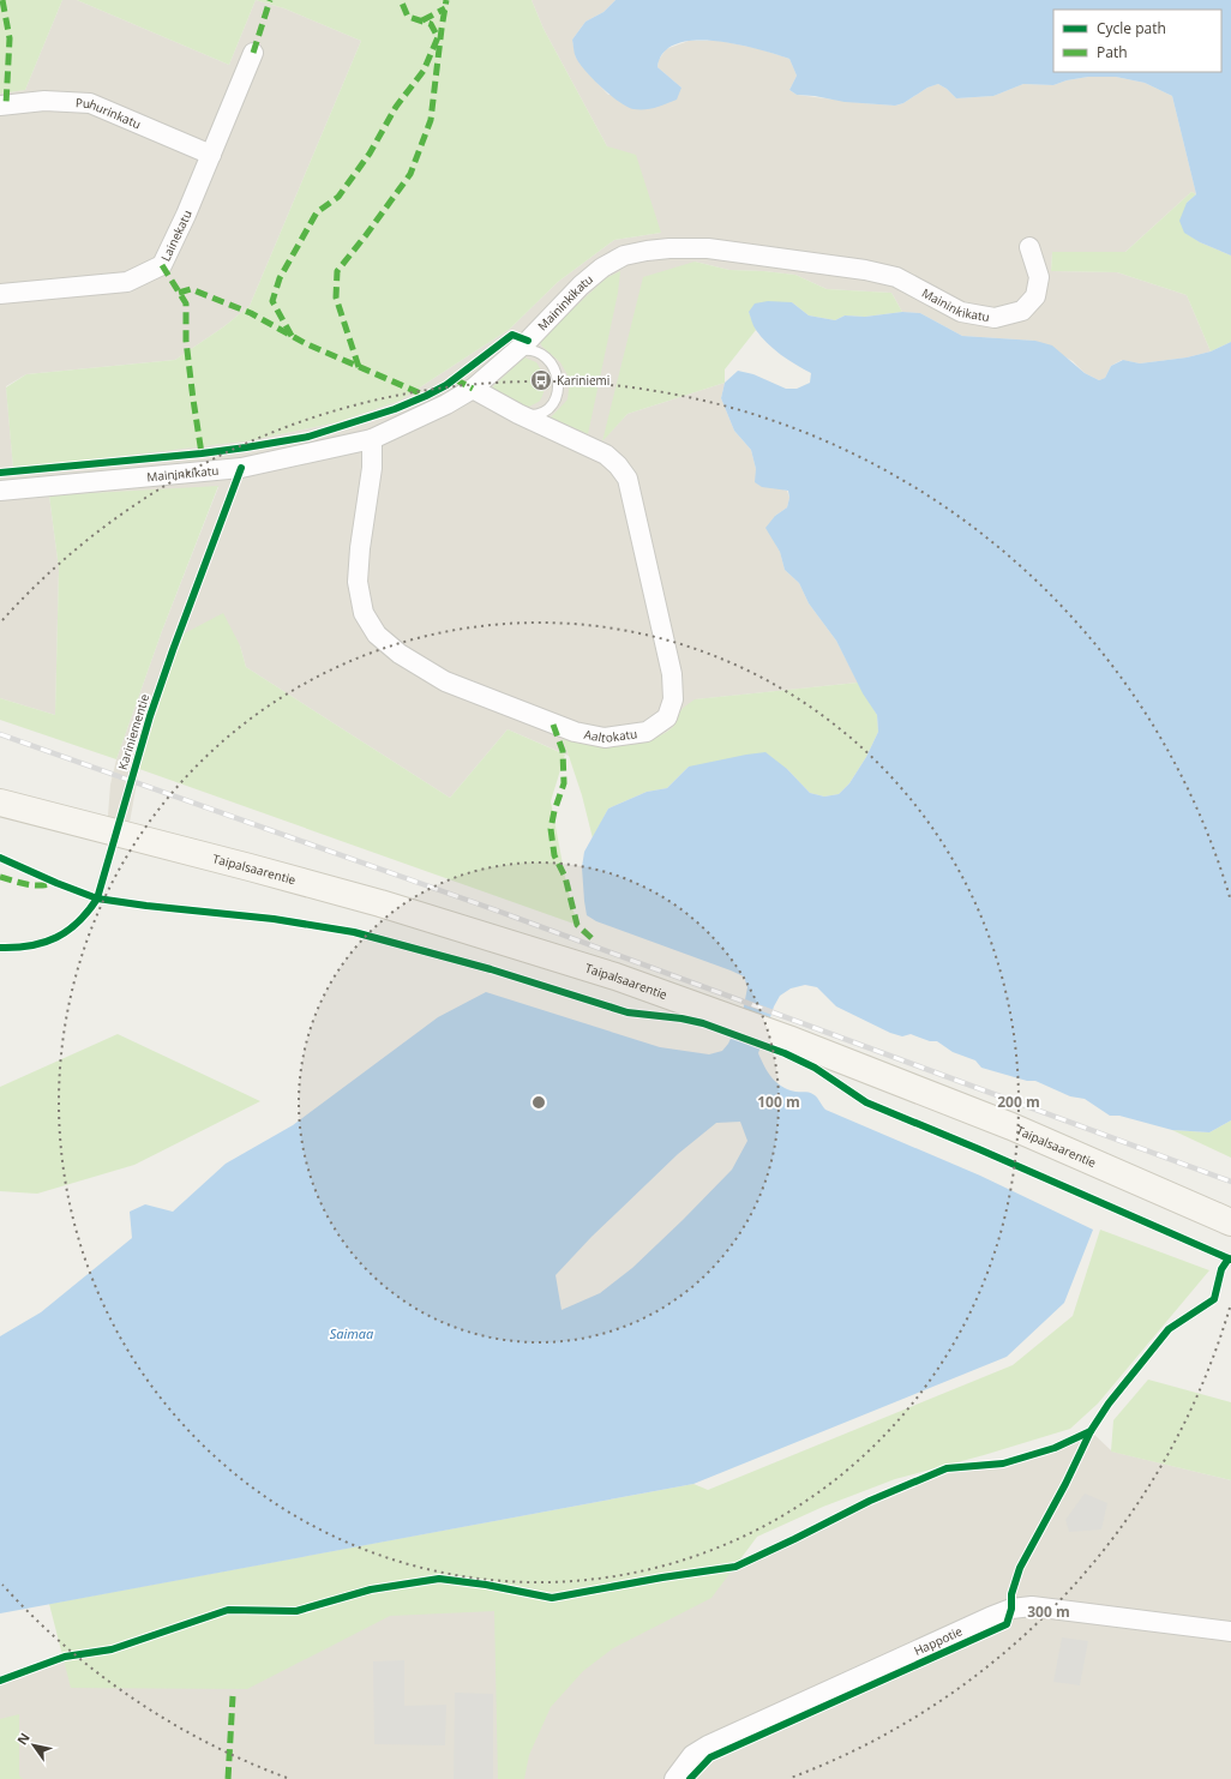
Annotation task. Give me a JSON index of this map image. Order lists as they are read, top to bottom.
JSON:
{
  "streets": {
    "main road": ["Taipalsaarentie"],
    "street": [
      "Puhurinkatu",
      "Lainekatu",
      "Maininkikatu",
      "Aaltokatu",
      "Happotie"
    ],
    "cycle path": ["Kariniementie"]
  },
  "crossings": [
    ["Puhurinkatu", "Lainekatu"],
    ["Maininkikatu", "Aaltokatu"]
  ],
  "water": ["Saimaa"],
  "places": {
    "bus stop": ["Kariniemi"]
  },
  "legend": ["Cycle path", "Path"],
  "north": "top left",
  "rings": ["100 m", "200 m", "300 m"]
}
